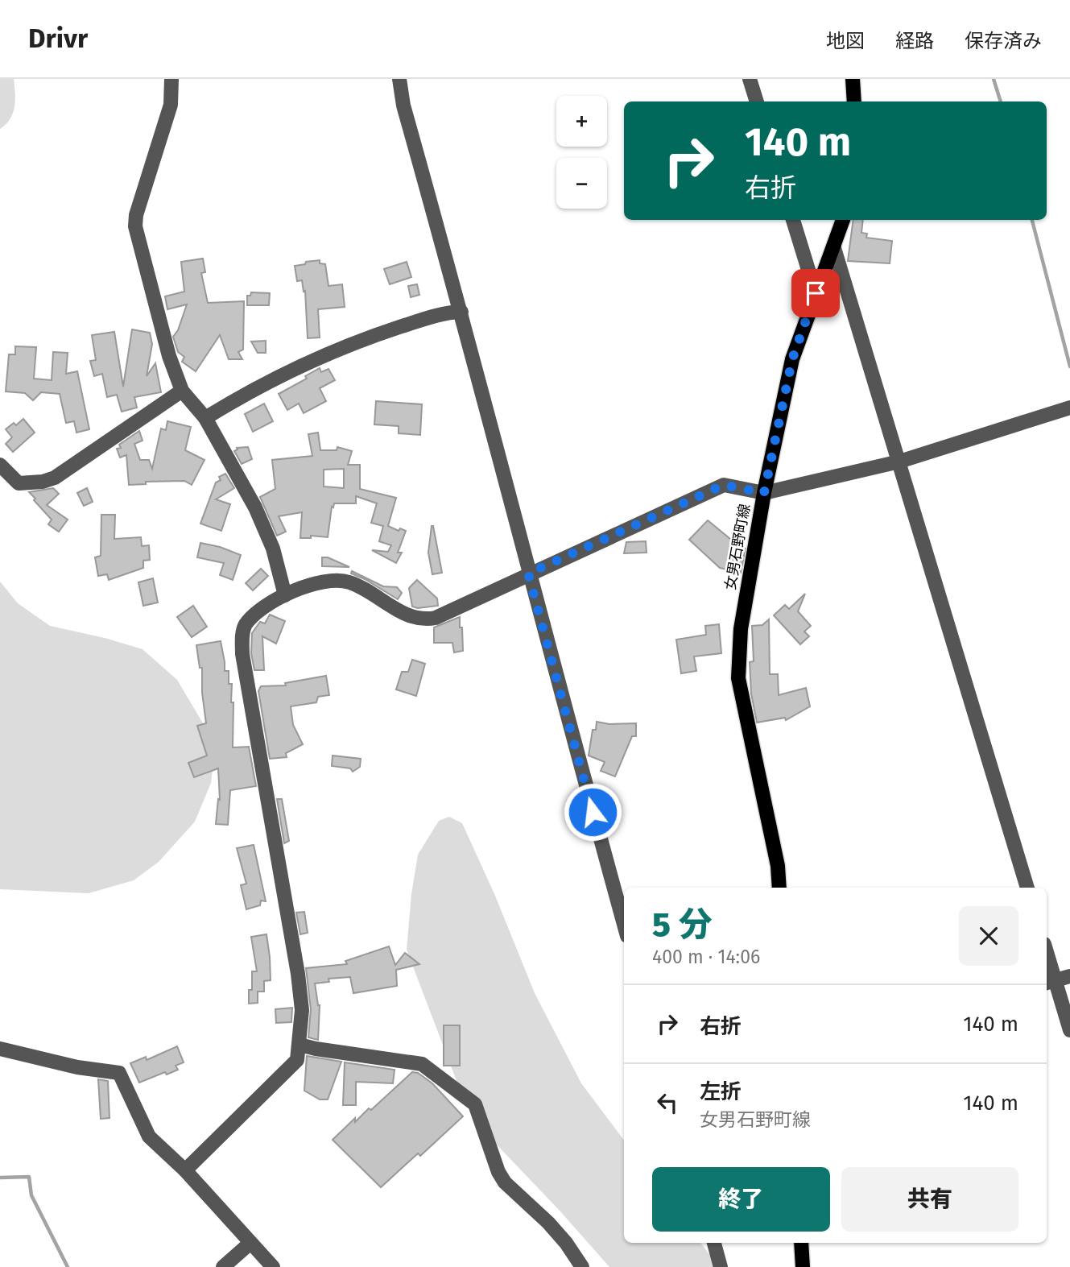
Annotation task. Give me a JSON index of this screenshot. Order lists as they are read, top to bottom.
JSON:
{
  "streets": {
    "main road": ["女男石野町線"]
  },
  "page": {
    "header": "Drivr",
    "nav": ["地図", "経路", "保存済み"],
    "map_buttons": ["+", "−"],
    "turn": ["140 m", "右折"],
    "heading": ["5 分", "400 m · 14:06"],
    "list": [
      {
        "name": "右折",
        "value": "140 m"
      },
      {
        "name": "左折",
        "note": "女男石野町線",
        "value": "140 m"
      }
    ],
    "buttons": ["終了", "共有"]
  }
}
